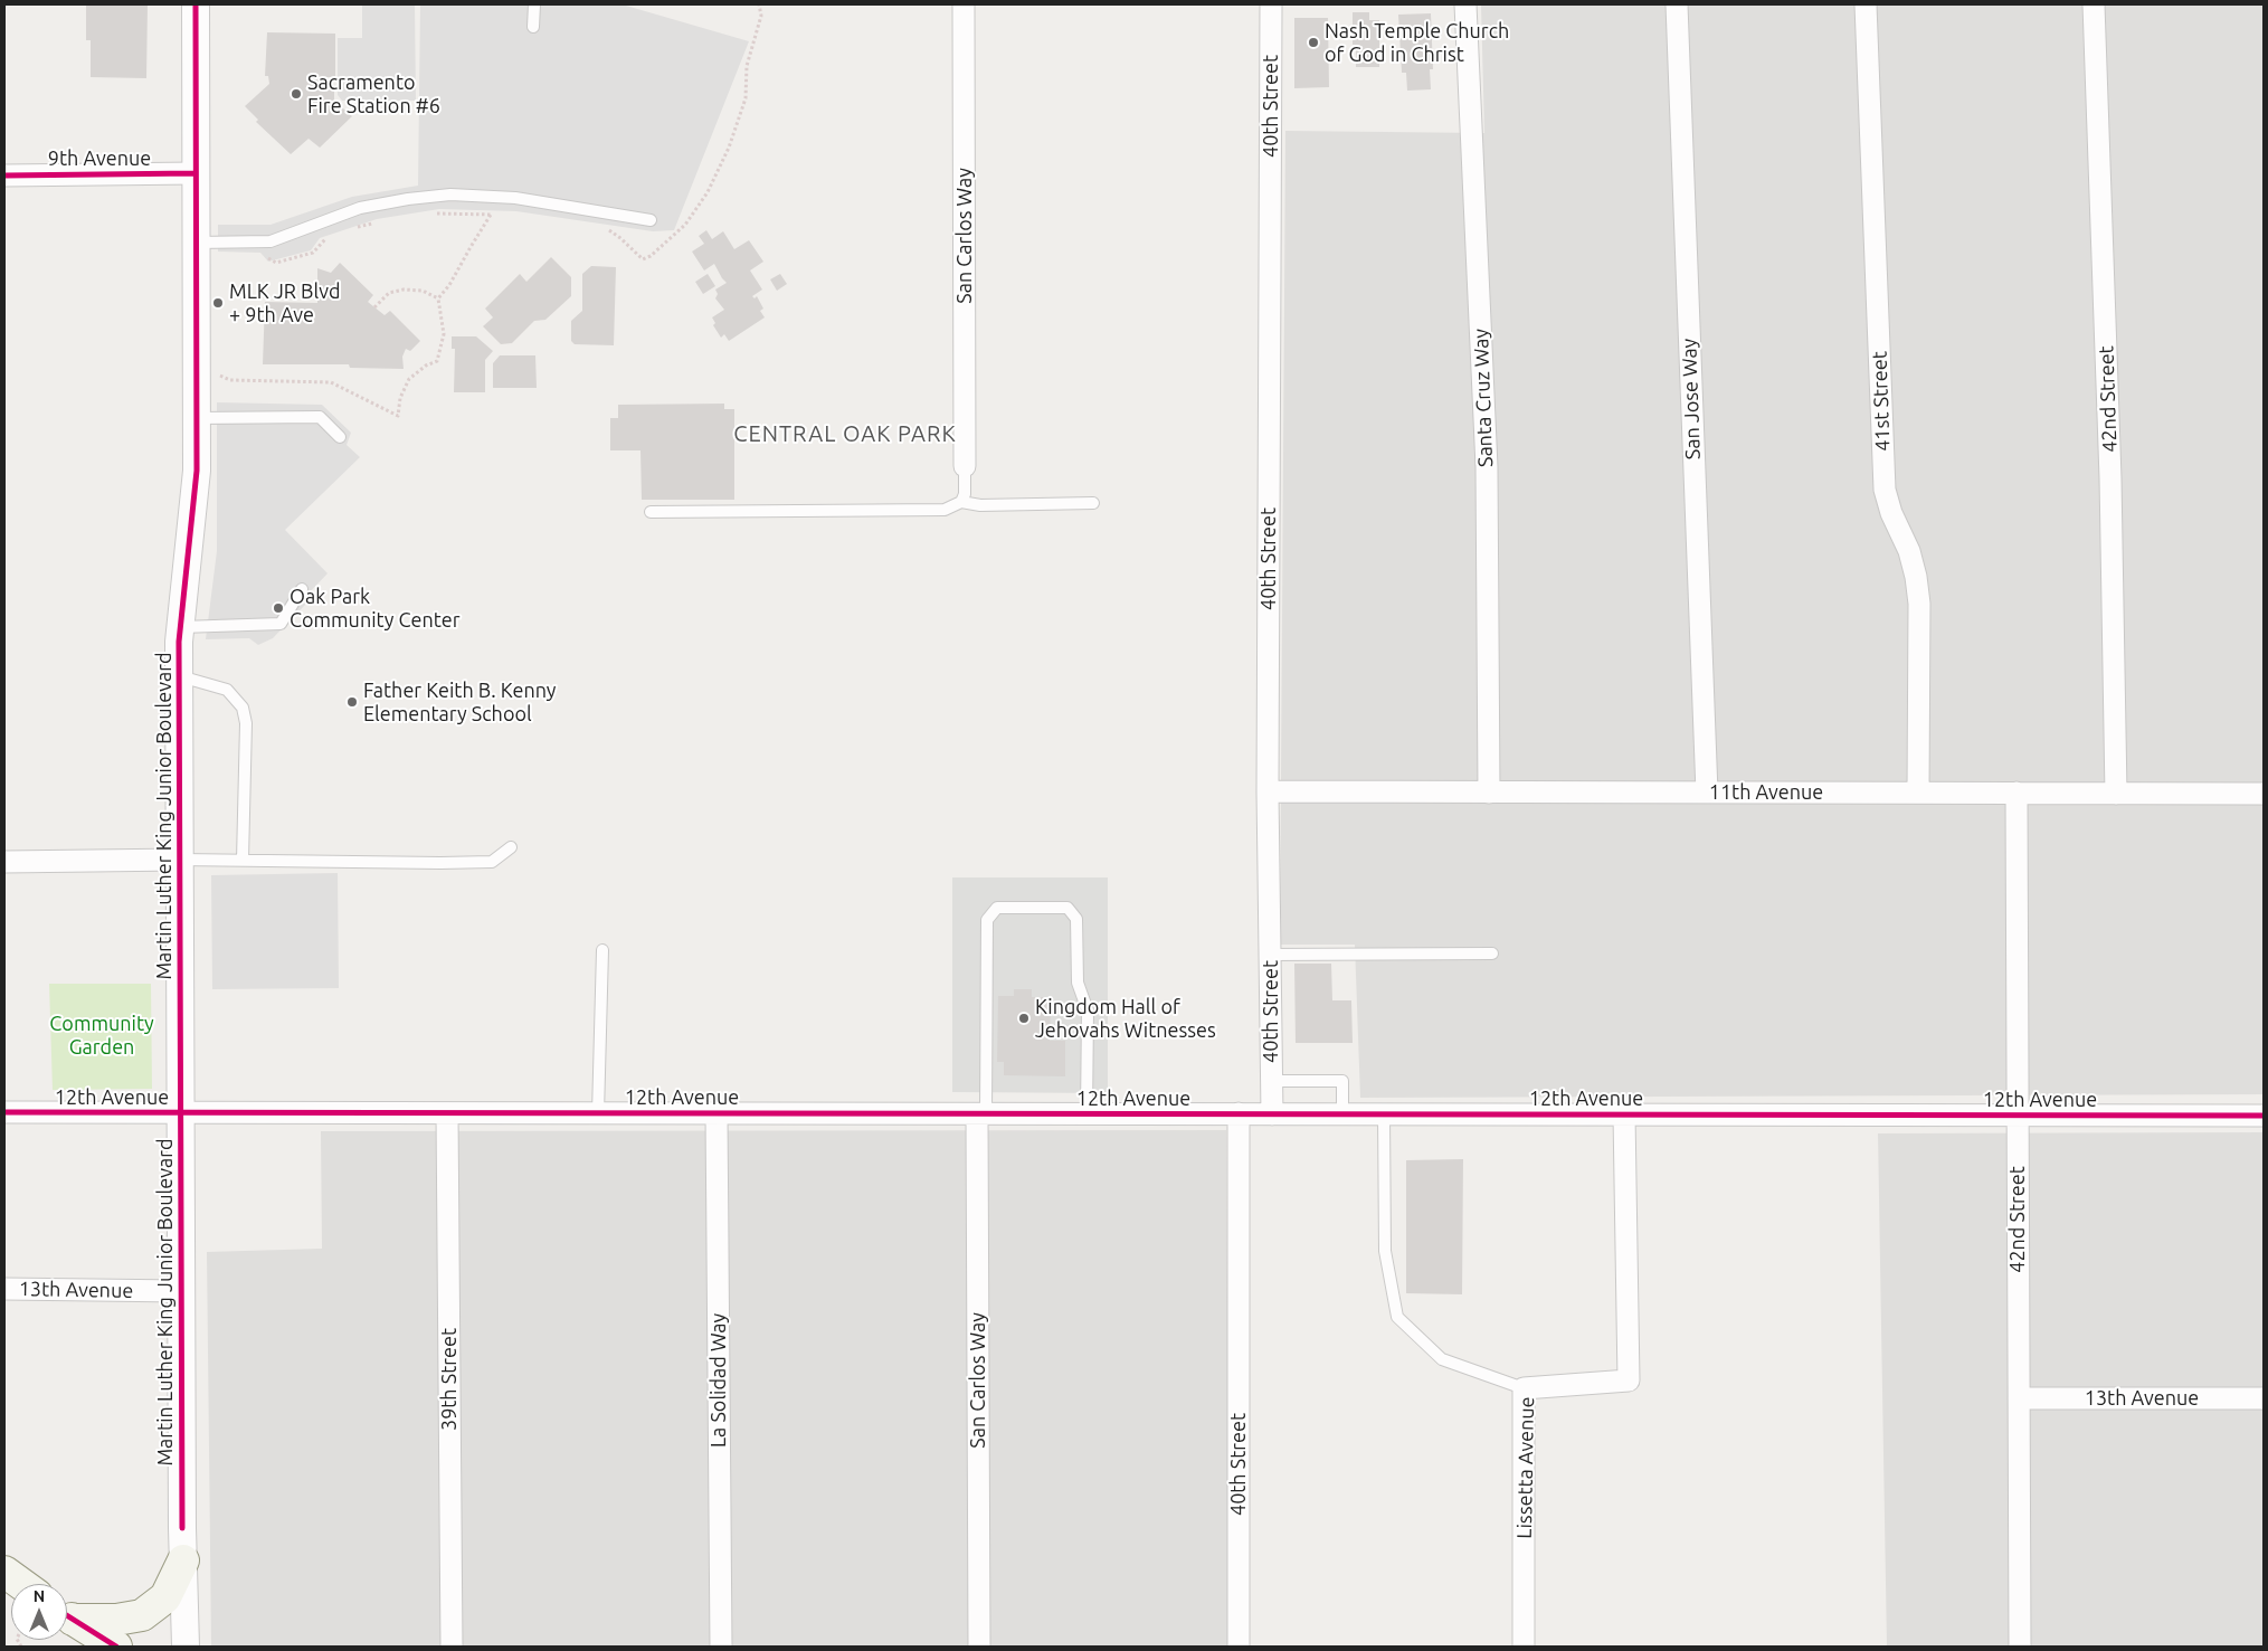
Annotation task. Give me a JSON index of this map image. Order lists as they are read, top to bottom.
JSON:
{
  "streets": {
    "street": [
      "40th Street",
      "9th Avenue",
      "San Carlos Way",
      "Santa Cruz Way",
      "San Jose Way",
      "42nd Street",
      "41st Street",
      "11th Avenue",
      "Martin Luther King Junior Boulevard",
      "12th Avenue",
      "13th Avenue",
      "39th Street",
      "La Solidad Way",
      "Lissetta Avenue"
    ]
  },
  "crossings": [
    ["40th Street", "11th Avenue"],
    ["40th Street", "12th Avenue"],
    ["9th Avenue", "Martin Luther King Junior Boulevard"],
    ["San Carlos Way", "12th Avenue"],
    ["Santa Cruz Way", "11th Avenue"],
    ["San Jose Way", "11th Avenue"],
    ["42nd Street", "11th Avenue"],
    ["42nd Street", "12th Avenue"],
    ["42nd Street", "13th Avenue"],
    ["41st Street", "11th Avenue"],
    ["Martin Luther King Junior Boulevard", "12th Avenue"],
    ["Martin Luther King Junior Boulevard", "13th Avenue"],
    ["12th Avenue", "39th Street"],
    ["12th Avenue", "La Solidad Way"],
    ["12th Avenue", "Lissetta Avenue"]
  ],
  "districts": ["CENTRAL OAK PARK"],
  "parks": ["Community Garden"],
  "places": [
    "Nash Temple Church of God in Christ",
    "Sacramento Fire Station #6",
    "MLK JR Blvd + 9th Ave",
    "Oak Park Community Center",
    "Father Keith B. Kenny Elementary School",
    "Kingdom Hall of Jehovahs Witnesses"
  ],
  "north": "top"
}
